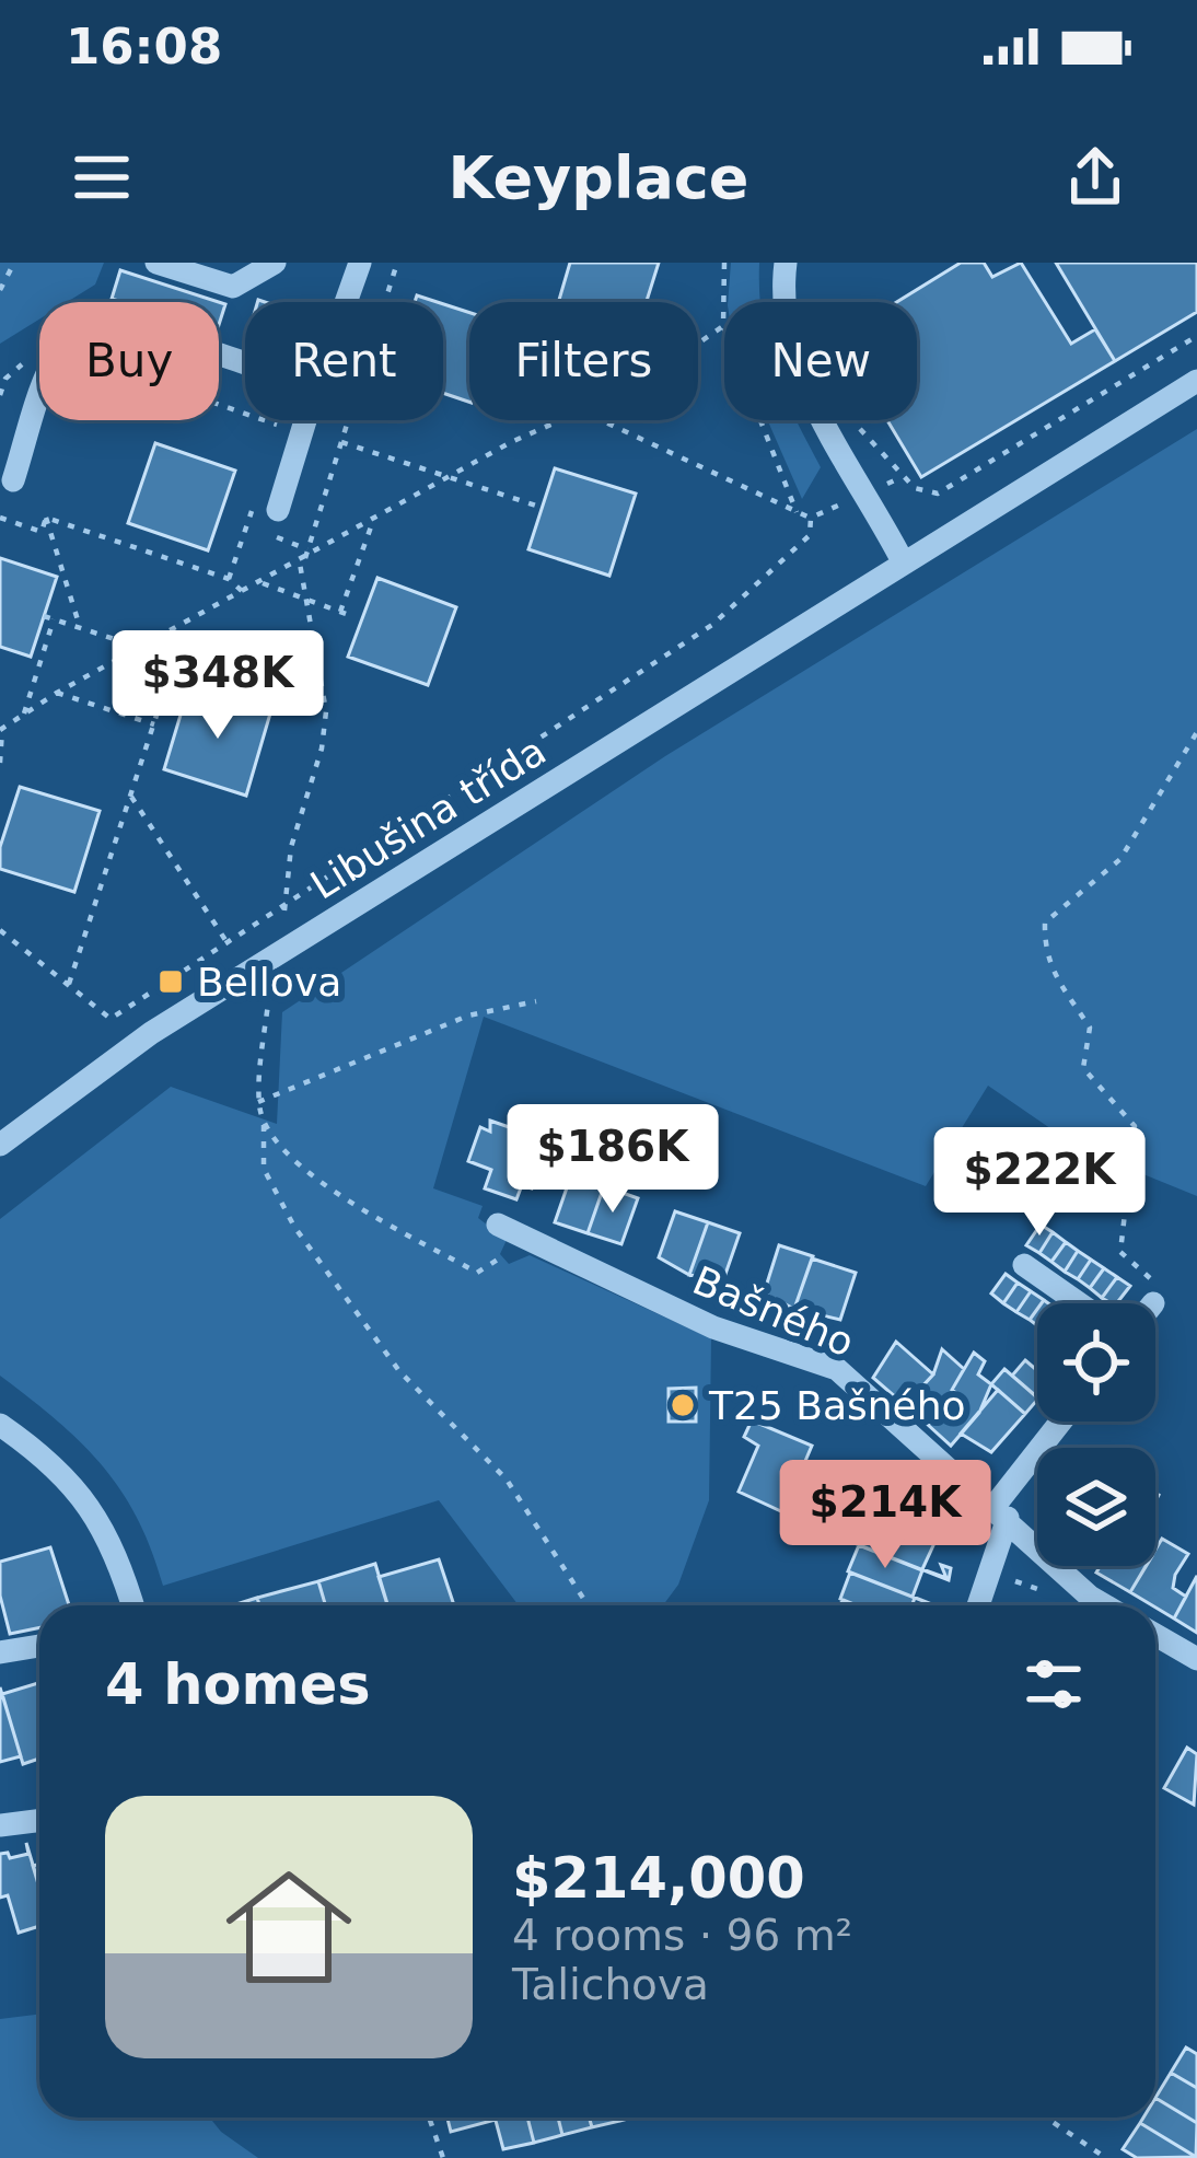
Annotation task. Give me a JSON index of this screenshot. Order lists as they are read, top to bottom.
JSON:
{
  "streets": {
    "street": ["Libušina třída", "Bašného"]
  },
  "places": {
    "transit": ["Bellova"],
    "other": ["T25 Bašného"]
  },
  "page": {
    "status": "16:08",
    "header": "Keyplace",
    "chip": [
      "Buy",
      "Rent",
      "Filters",
      "New"
    ],
    "price": [
      "$348K",
      "$186K",
      "$222K",
      "$214K"
    ],
    "heading": "4 homes",
    "list": [
      {
        "name": "$214,000",
        "note": "4 rooms · 96 m² · Talichova"
      }
    ]
  }
}
